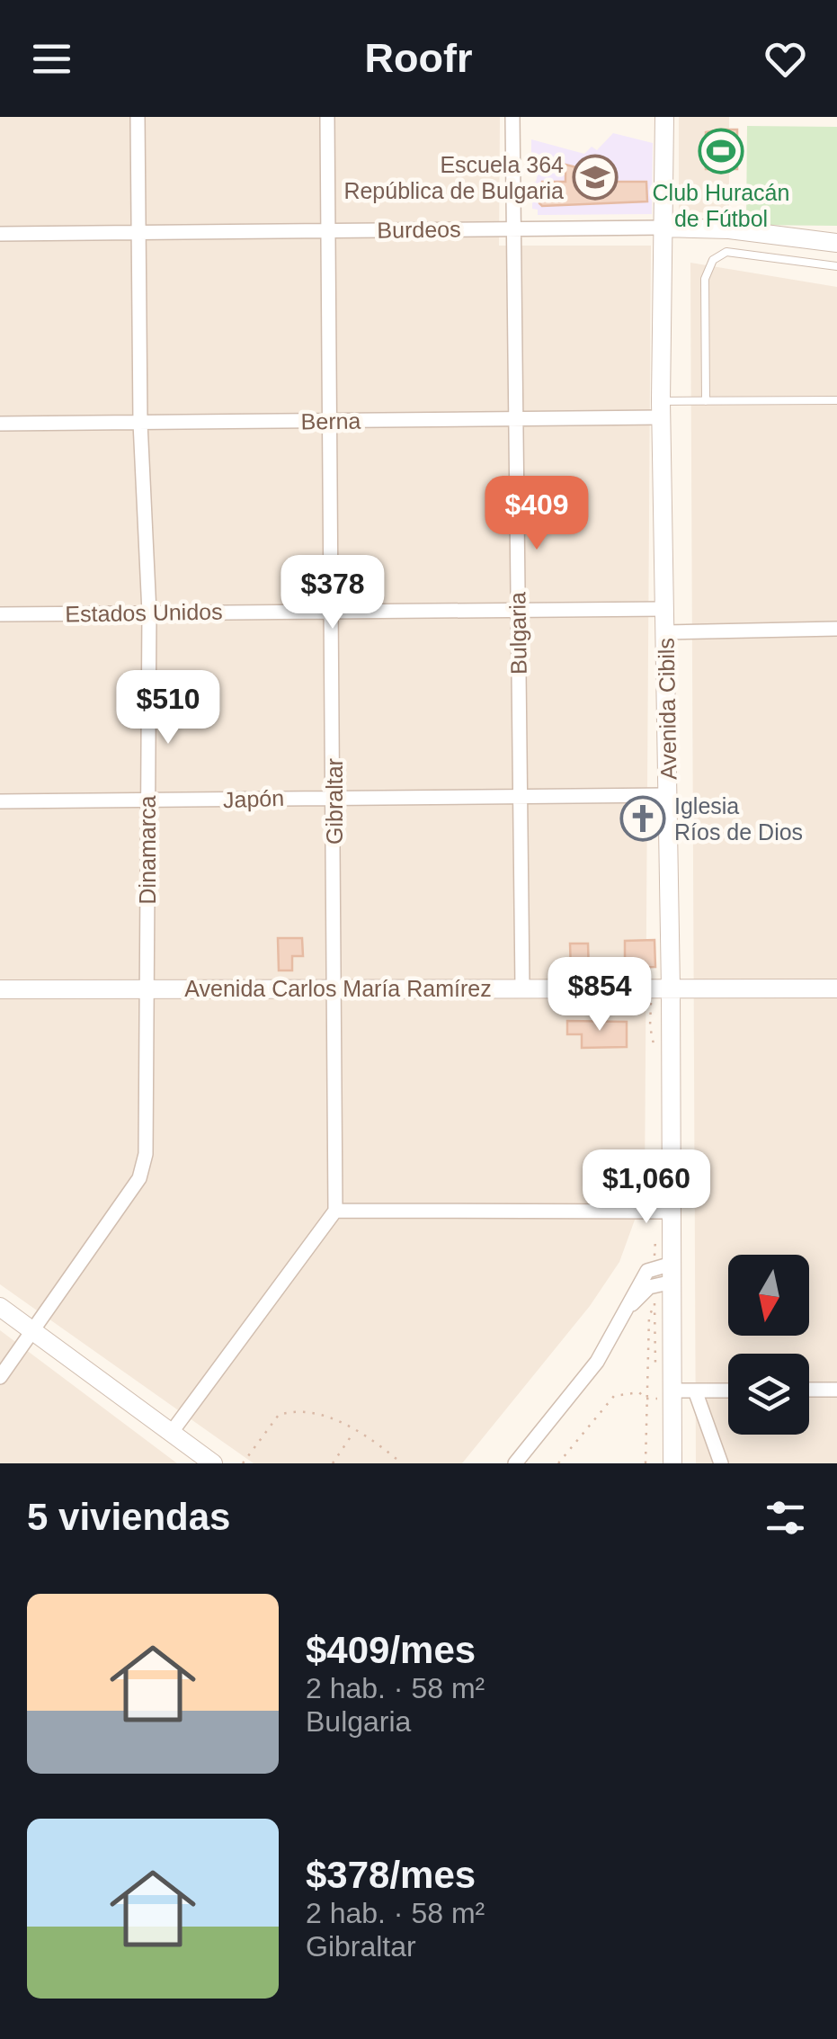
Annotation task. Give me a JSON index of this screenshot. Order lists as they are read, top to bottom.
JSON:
{
  "streets": {
    "street": [
      "Burdeos",
      "Berna",
      "Estados Unidos",
      "Bulgaria",
      "Avenida Cibils",
      "Japón",
      "Gibraltar",
      "Dinamarca",
      "Avenida Carlos María Ramírez"
    ]
  },
  "crossings": [
    ["Burdeos", "Bulgaria"],
    ["Burdeos", "Avenida Cibils"],
    ["Burdeos", "Gibraltar"],
    ["Burdeos", "Dinamarca"],
    ["Berna", "Bulgaria"],
    ["Berna", "Avenida Cibils"],
    ["Berna", "Gibraltar"],
    ["Berna", "Dinamarca"],
    ["Estados Unidos", "Bulgaria"],
    ["Estados Unidos", "Avenida Cibils"],
    ["Estados Unidos", "Gibraltar"],
    ["Estados Unidos", "Dinamarca"],
    ["Bulgaria", "Japón"],
    ["Bulgaria", "Avenida Carlos María Ramírez"],
    ["Avenida Cibils", "Japón"],
    ["Avenida Cibils", "Avenida Carlos María Ramírez"],
    ["Japón", "Gibraltar"],
    ["Japón", "Dinamarca"],
    ["Gibraltar", "Avenida Carlos María Ramírez"],
    ["Dinamarca", "Avenida Carlos María Ramírez"]
  ],
  "places": {
    "sports": ["Club Huracán de Fútbol"],
    "school or university": ["Escuela 364 República de Bulgaria"],
    "church": ["Iglesia Ríos de Dios"]
  },
  "north": "bottom",
  "page": {
    "header": "Roofr",
    "price": [
      "$409",
      "$378",
      "$510",
      "$854",
      "$1,060"
    ],
    "heading": "5 viviendas",
    "list": [
      {
        "name": "$409/mes",
        "note": "2 hab. · 58 m² · Bulgaria"
      },
      {
        "name": "$378/mes",
        "note": "2 hab. · 58 m² · Gibraltar"
      }
    ]
  }
}
